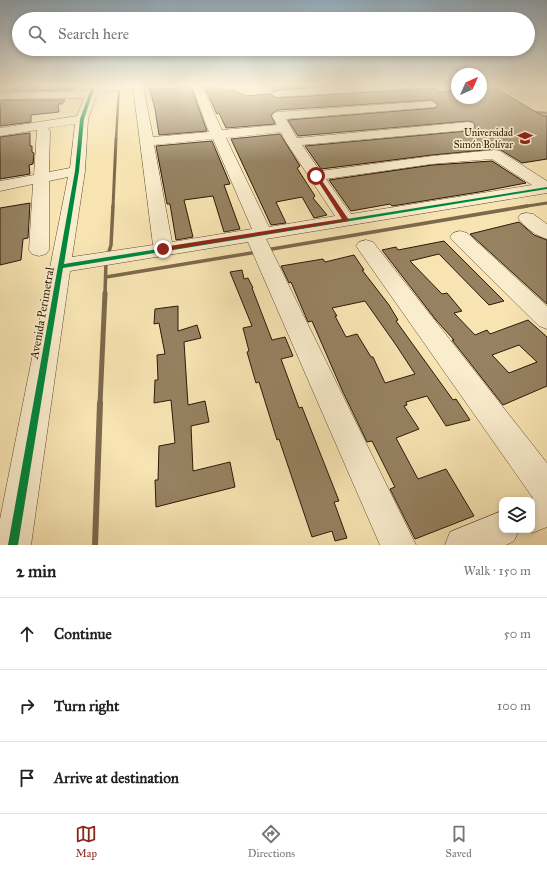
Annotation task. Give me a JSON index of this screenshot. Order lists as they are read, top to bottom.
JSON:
{
  "streets": {
    "street": ["Avenida Perimetral"]
  },
  "places": {
    "school or university": ["Universidad Simón Bolívar"]
  },
  "north": "top right",
  "page": {
    "search": "Search here",
    "heading": ["2 min", "Walk · 150 m"],
    "list": [
      ["Continue", "50 m"],
      ["Turn right", "100 m"],
      "Arrive at destination"
    ],
    "nav": ["Map", "Directions", "Saved"]
  }
}
